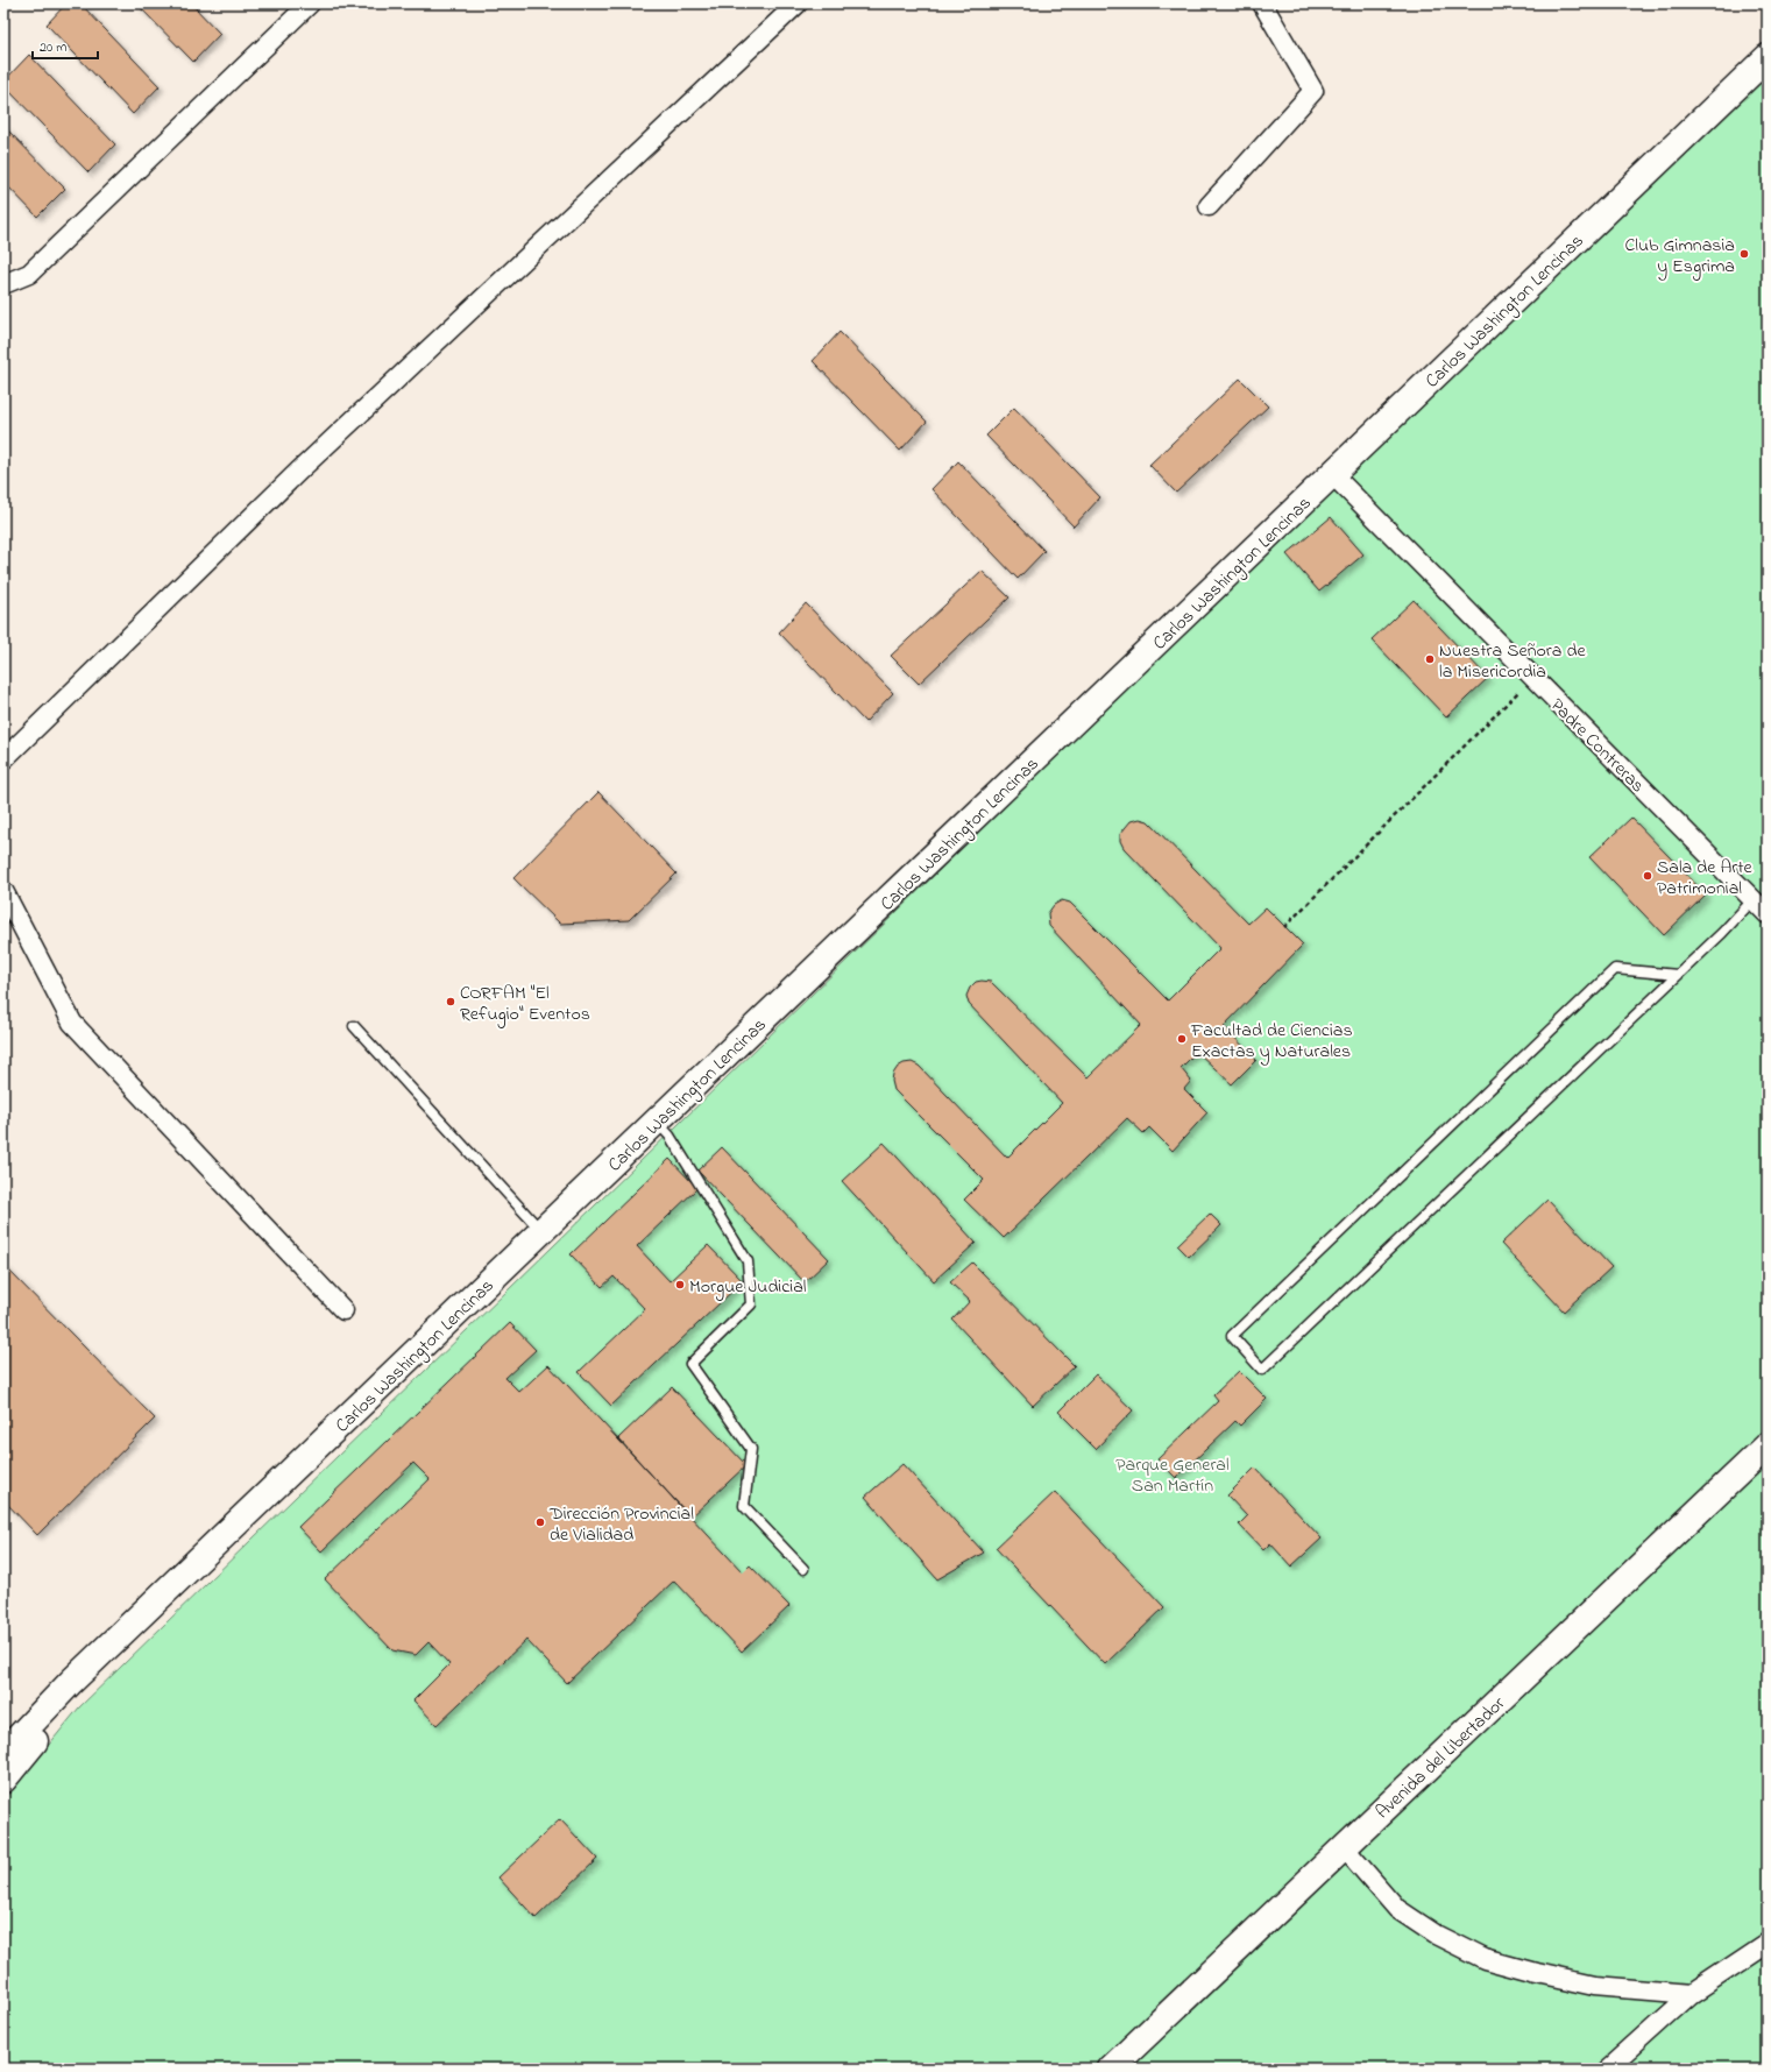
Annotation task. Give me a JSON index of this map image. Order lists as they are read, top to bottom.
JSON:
{
  "streets": {
    "main road": ["Carlos Washington Lencinas", "Avenida del Libertador"],
    "street": ["Padre Contreras"]
  },
  "crossings": [
    ["Carlos Washington Lencinas", "Padre Contreras"]
  ],
  "parks": ["Parque General San Martín"],
  "places": [
    "Club Gimnasia y Esgrima",
    "Nuestra Señora de la Misericordia",
    "Sala de Arte Patrimonial",
    "CORFAM \"El Refugio\" Eventos",
    "Facultad de Ciencias Exactas y Naturales",
    "Morgue Judicial",
    "Dirección Provincial de Vialidad"
  ],
  "scale_bar": "20 m"
}
